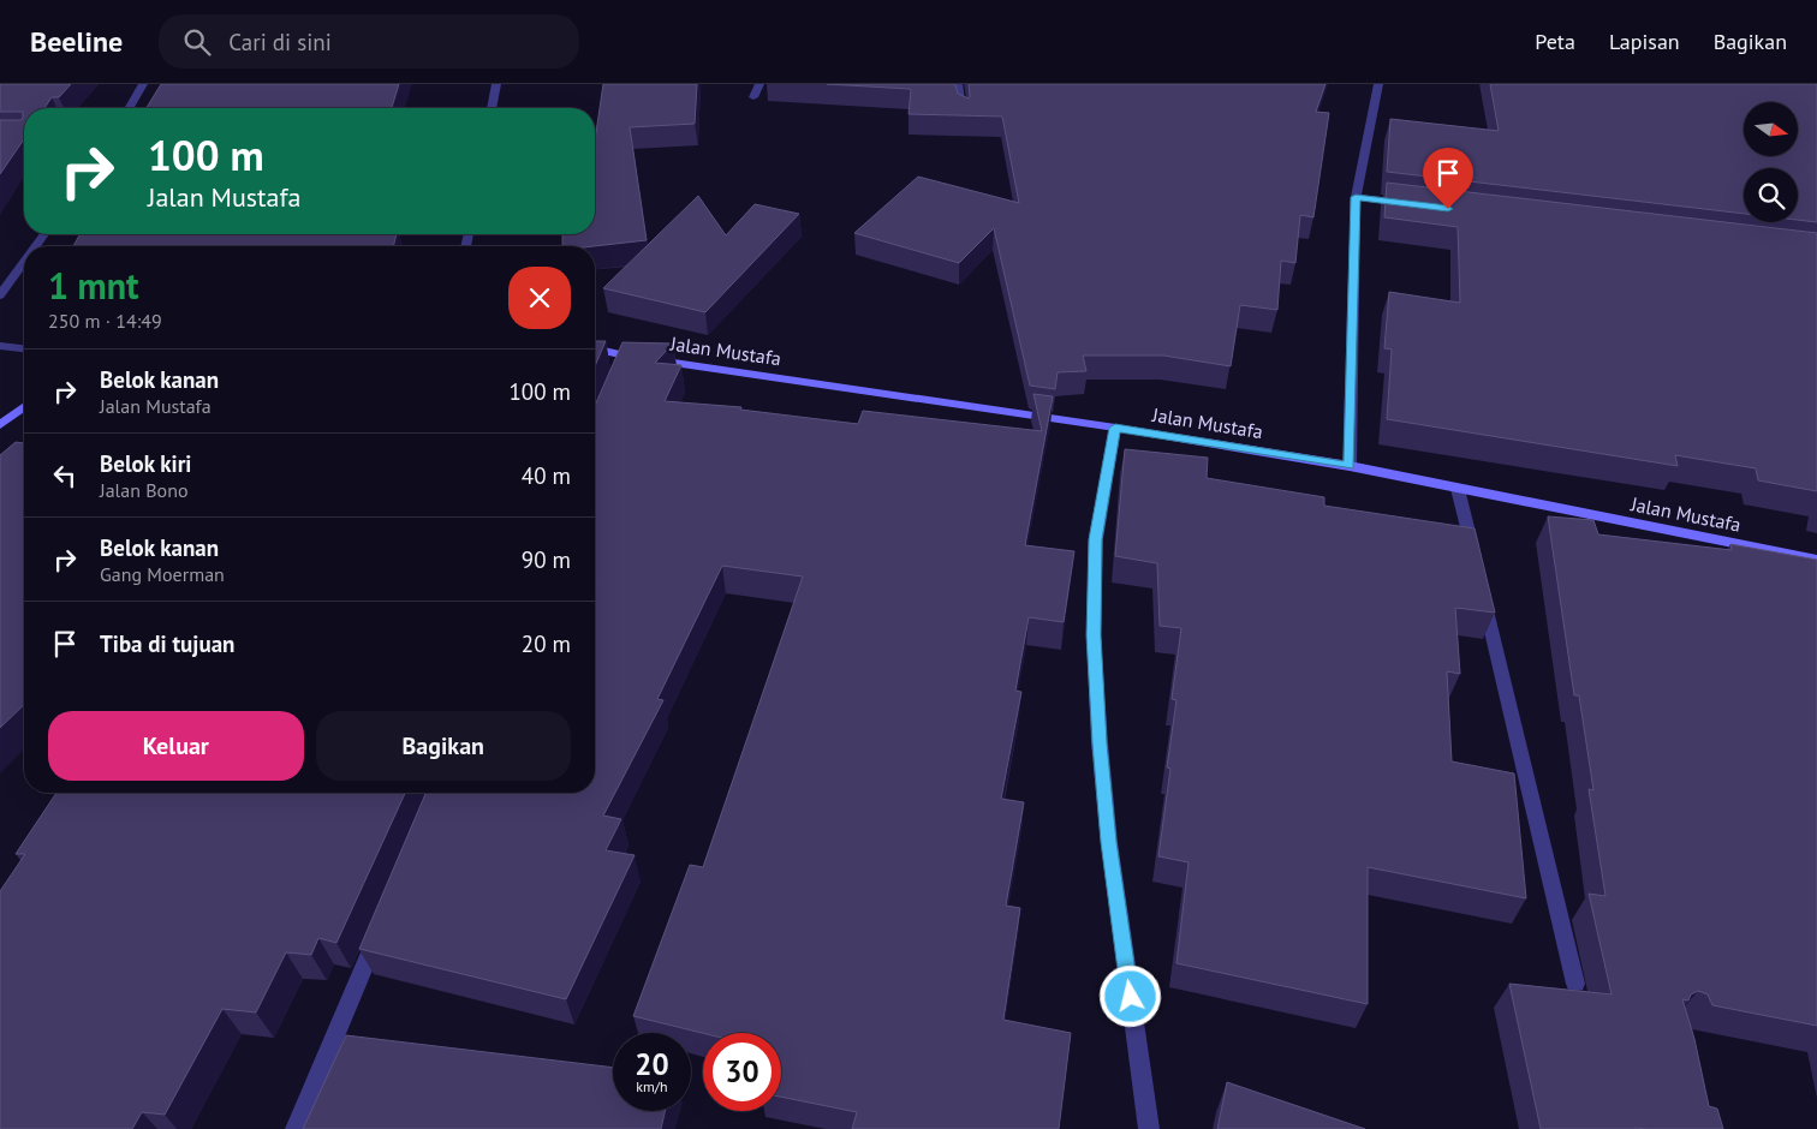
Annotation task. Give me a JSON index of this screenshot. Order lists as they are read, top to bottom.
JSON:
{
  "streets": {
    "street": ["Jalan Mustafa"]
  },
  "north": "right",
  "page": {
    "header": "Beeline",
    "search": "Cari di sini",
    "nav": ["Peta", "Lapisan", "Bagikan"],
    "turn": ["100 m", "Jalan Mustafa"],
    "heading": ["1 mnt", "250 m · 14:49"],
    "list": [
      {
        "name": "Belok kanan",
        "note": "Jalan Mustafa",
        "value": "100 m"
      },
      {
        "name": "Belok kiri",
        "note": "Jalan Bono",
        "value": "40 m"
      },
      {
        "name": "Belok kanan",
        "note": "Gang Moerman",
        "value": "90 m"
      },
      {
        "name": "Tiba di tujuan",
        "value": "20 m"
      }
    ],
    "buttons": ["Keluar", "Bagikan"],
    "speed": "20 km/h",
    "limit": "30"
  }
}
